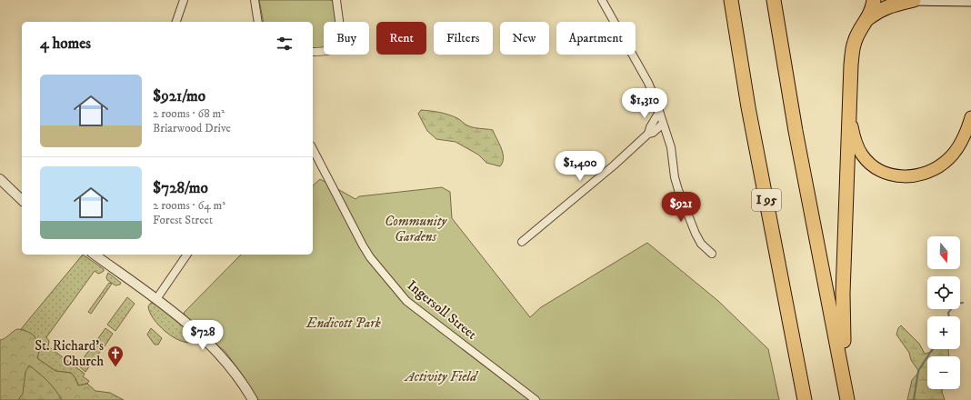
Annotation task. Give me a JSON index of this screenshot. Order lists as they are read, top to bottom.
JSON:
{
  "streets": {
    "highway": ["I 95"],
    "street": ["Ingersoll Street"]
  },
  "parks": ["Community Gardens", "Endicott Park", "Activity Field"],
  "places": {
    "church": ["St. Richard's Church"]
  },
  "north": "bottom",
  "page": {
    "chip": [
      "Buy",
      "Rent",
      "Filters",
      "New",
      "Apartment"
    ],
    "heading": "4 homes",
    "list": [
      {
        "name": "$921/mo",
        "note": "2 rooms · 68 m² · Briarwood Drive"
      },
      {
        "name": "$728/mo",
        "note": "2 rooms · 64 m² · Forest Street"
      }
    ],
    "price": [
      "$1,310",
      "$1,400",
      "$921",
      "$728"
    ],
    "map_buttons": ["+", "−"]
  }
}
